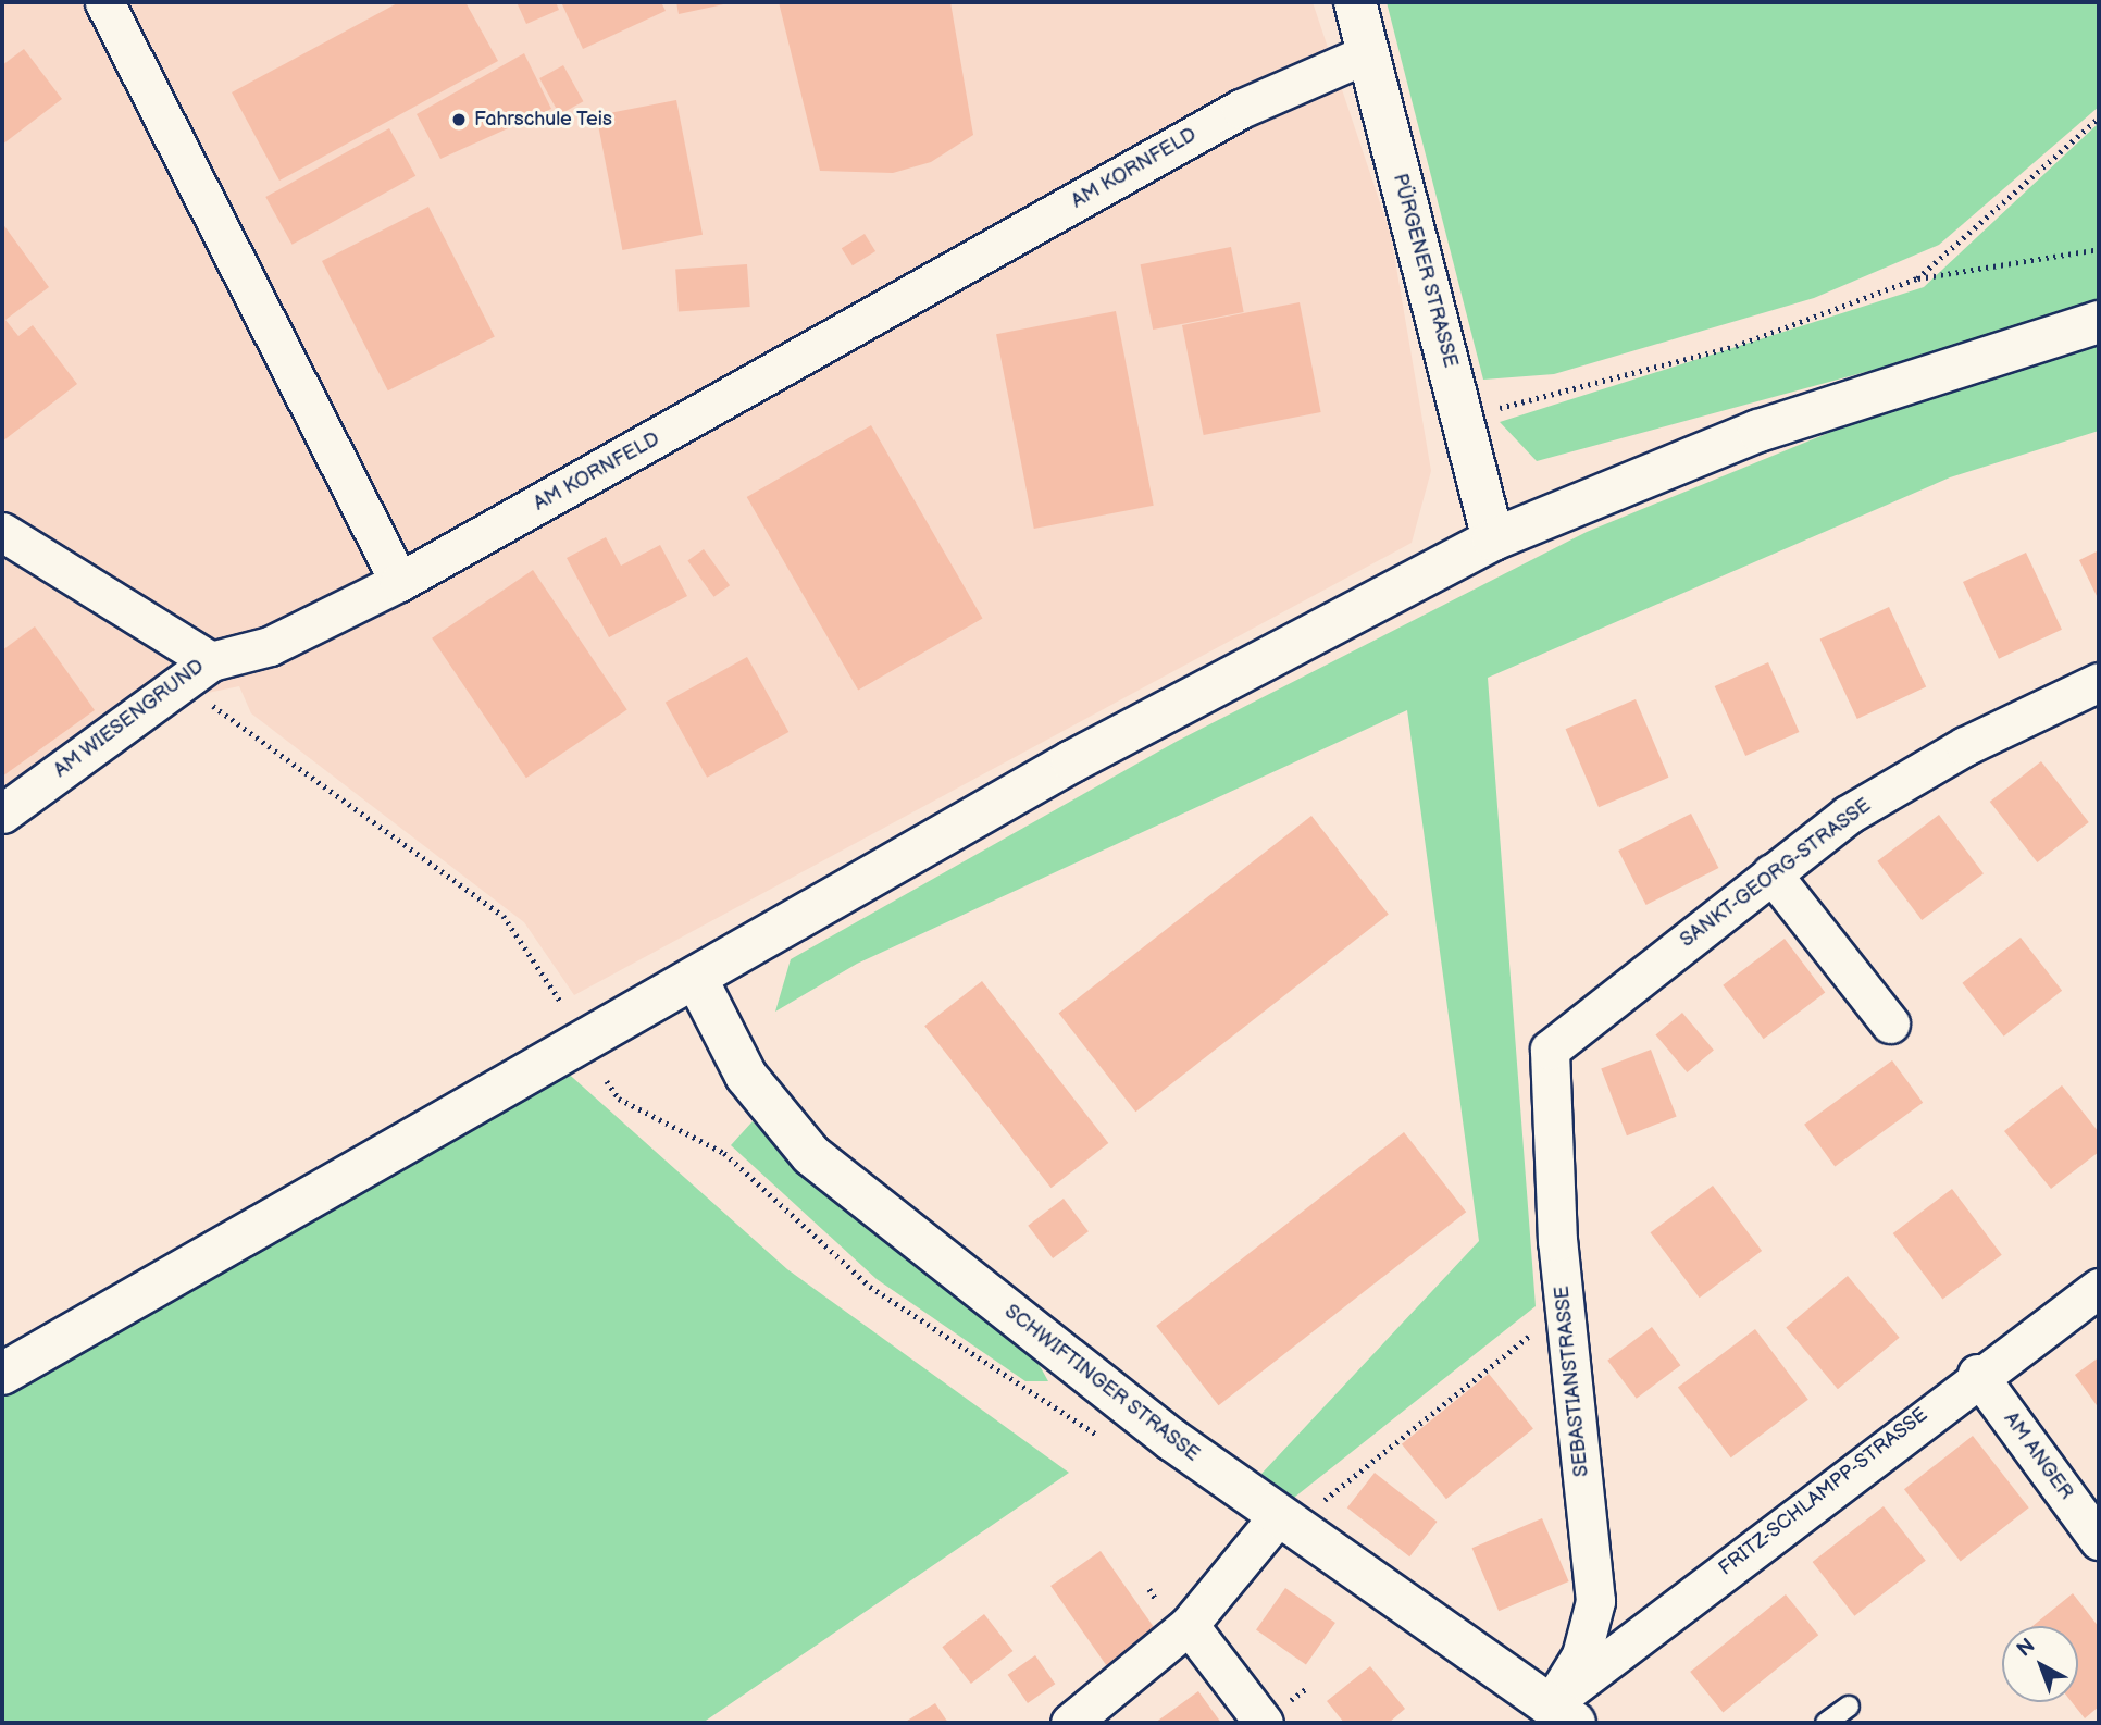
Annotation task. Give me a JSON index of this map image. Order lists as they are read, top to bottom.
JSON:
{
  "streets": {
    "main road": ["PÜRGENER STRASSE", "SCHWIFTINGER STRASSE"],
    "street": [
      "AM KORNFELD",
      "AM WIESENGRUND",
      "SANKT-GEORG-STRASSE",
      "SEBASTIANSTRASSE",
      "AM ANGER",
      "FRITZ-SCHLAMPP-STRASSE"
    ]
  },
  "crossings": [
    ["AM KORNFELD", "PÜRGENER STRASSE"],
    ["AM KORNFELD", "AM WIESENGRUND"],
    ["SANKT-GEORG-STRASSE", "SEBASTIANSTRASSE"],
    ["SEBASTIANSTRASSE", "SCHWIFTINGER STRASSE"],
    ["SEBASTIANSTRASSE", "FRITZ-SCHLAMPP-STRASSE"],
    ["SCHWIFTINGER STRASSE", "FRITZ-SCHLAMPP-STRASSE"],
    ["AM ANGER", "FRITZ-SCHLAMPP-STRASSE"]
  ],
  "places": ["Fahrschule Teis"],
  "north": "top left"
}
